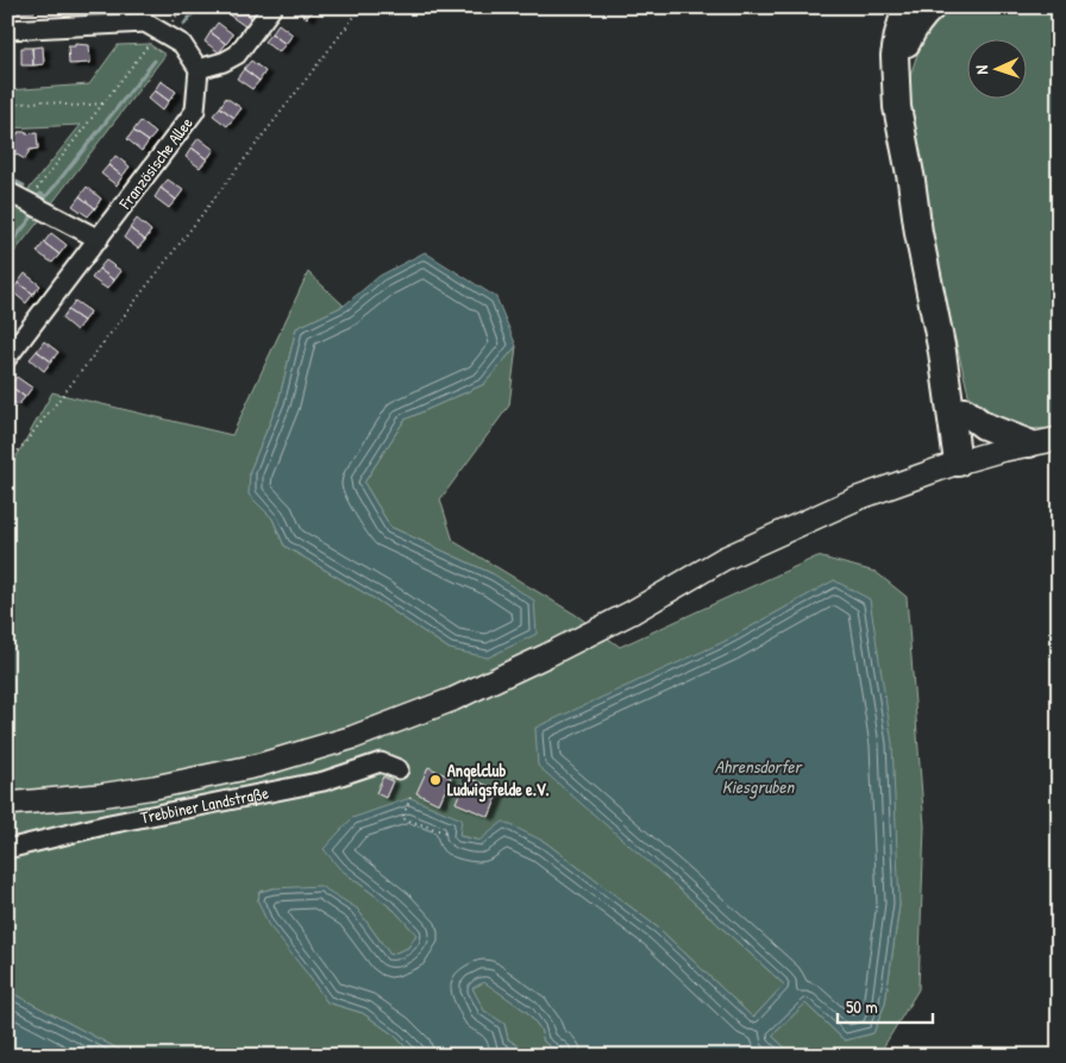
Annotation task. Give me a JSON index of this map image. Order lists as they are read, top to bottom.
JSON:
{
  "streets": {
    "street": ["Französische Allee", "Trebbiner Landstraße"]
  },
  "water": ["Ahrensdorfer Kiesgruben"],
  "places": ["Angelclub Ludwigsfelde e.V."],
  "scale_bar": "50 m",
  "north": "left"
}
